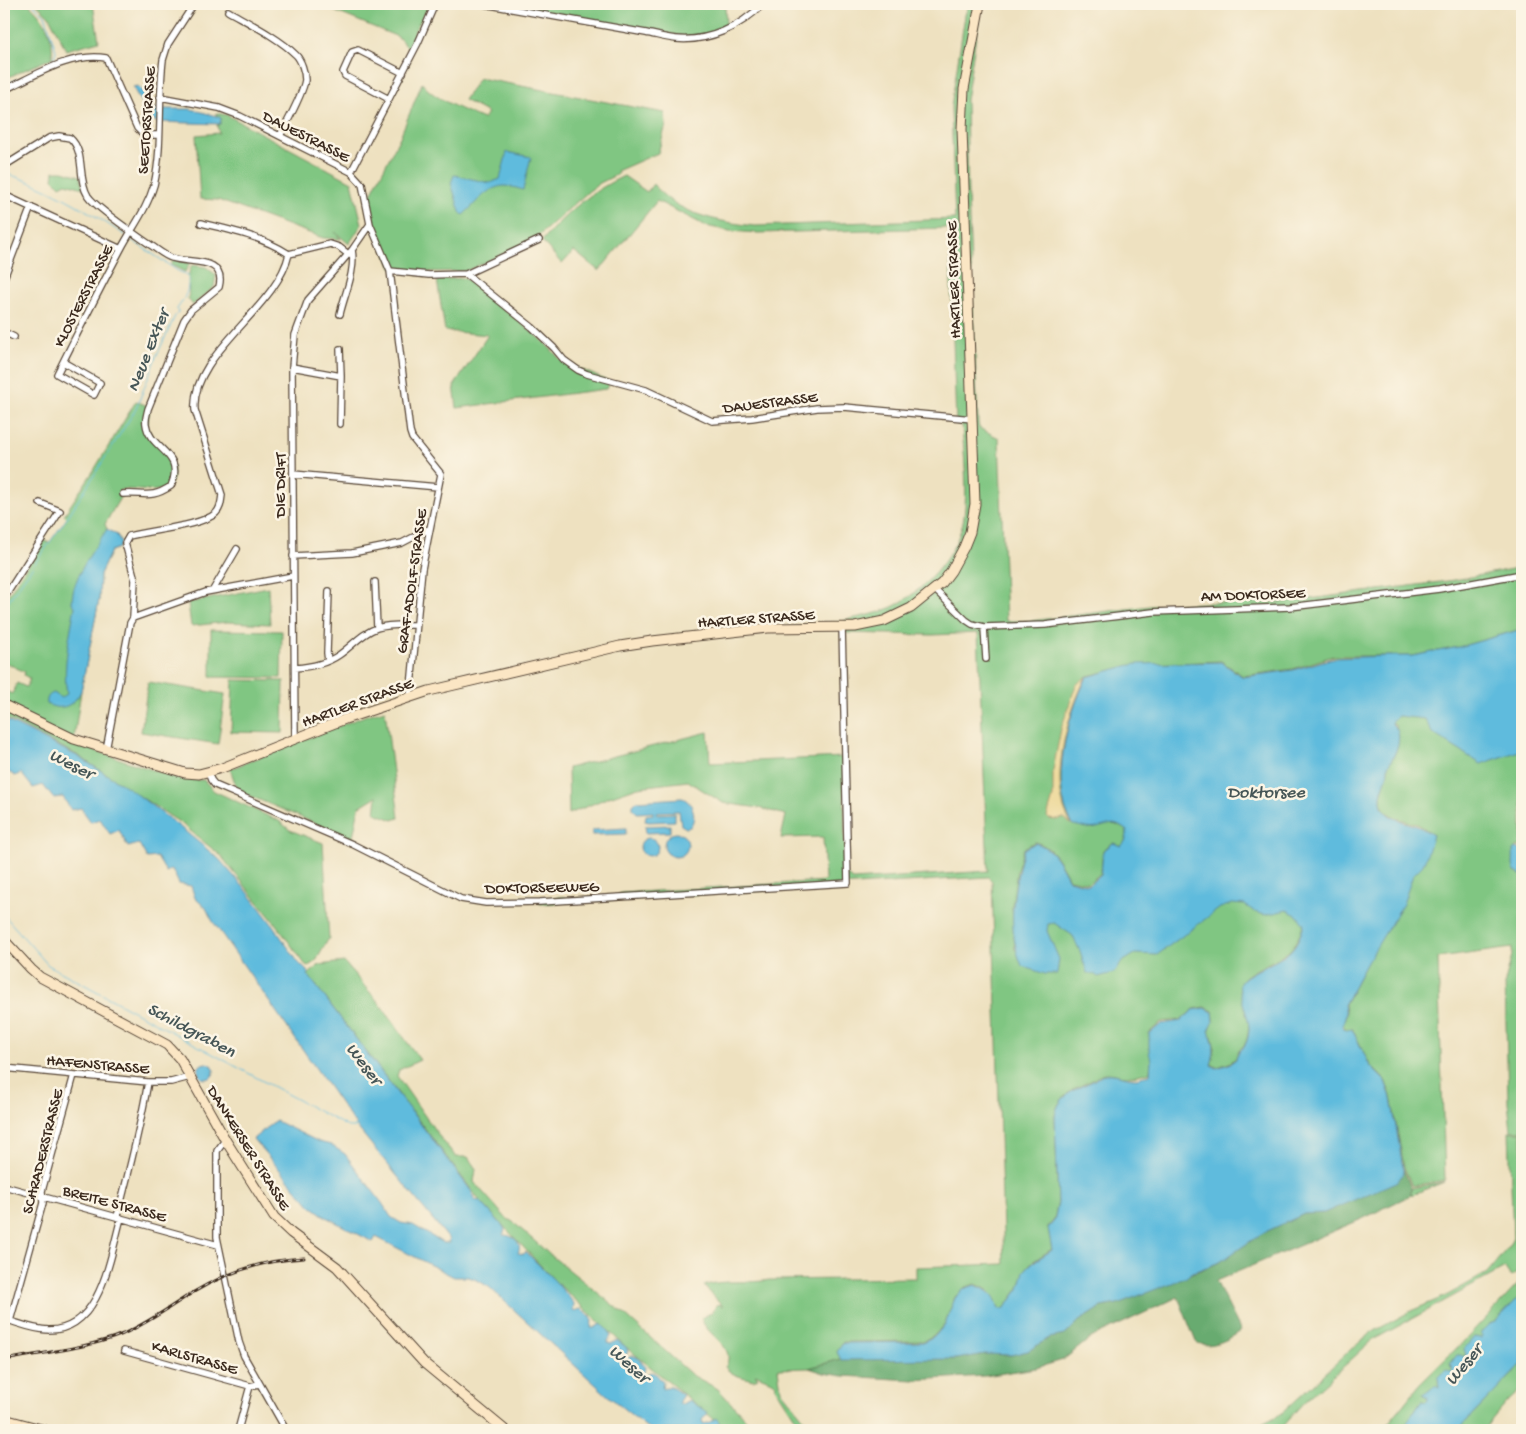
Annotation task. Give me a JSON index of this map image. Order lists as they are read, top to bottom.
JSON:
{
  "streets": {
    "main road": ["HARTLER STRASSE", "DANKERSER STRASSE"],
    "street": [
      "SEETORSTRASSE",
      "DAUESTRASSE",
      "KLOSTERSTRASSE",
      "DIE DRIFT",
      "GRAF-ADOLF-STRASSE",
      "AM DOKTORSEE",
      "DOKTORSEEWEG",
      "HAFENSTRASSE",
      "SCHRADERSTRASSE",
      "BREITE STRASSE",
      "KARLSTRASSE"
    ]
  },
  "crossings": [
    ["SEETORSTRASSE", "DAUESTRASSE"],
    ["SEETORSTRASSE", "KLOSTERSTRASSE"],
    ["DAUESTRASSE", "HARTLER STRASSE"],
    ["DAUESTRASSE", "DIE DRIFT"],
    ["DAUESTRASSE", "GRAF-ADOLF-STRASSE"],
    ["HARTLER STRASSE", "DIE DRIFT"],
    ["HARTLER STRASSE", "GRAF-ADOLF-STRASSE"],
    ["HARTLER STRASSE", "AM DOKTORSEE"],
    ["HARTLER STRASSE", "DOKTORSEEWEG"],
    ["HAFENSTRASSE", "DANKERSER STRASSE"],
    ["HAFENSTRASSE", "SCHRADERSTRASSE"],
    ["SCHRADERSTRASSE", "BREITE STRASSE"]
  ],
  "water": [
    "Neue Exter",
    "Weser",
    "Doktorsee",
    "Schildgraben"
  ]
}
